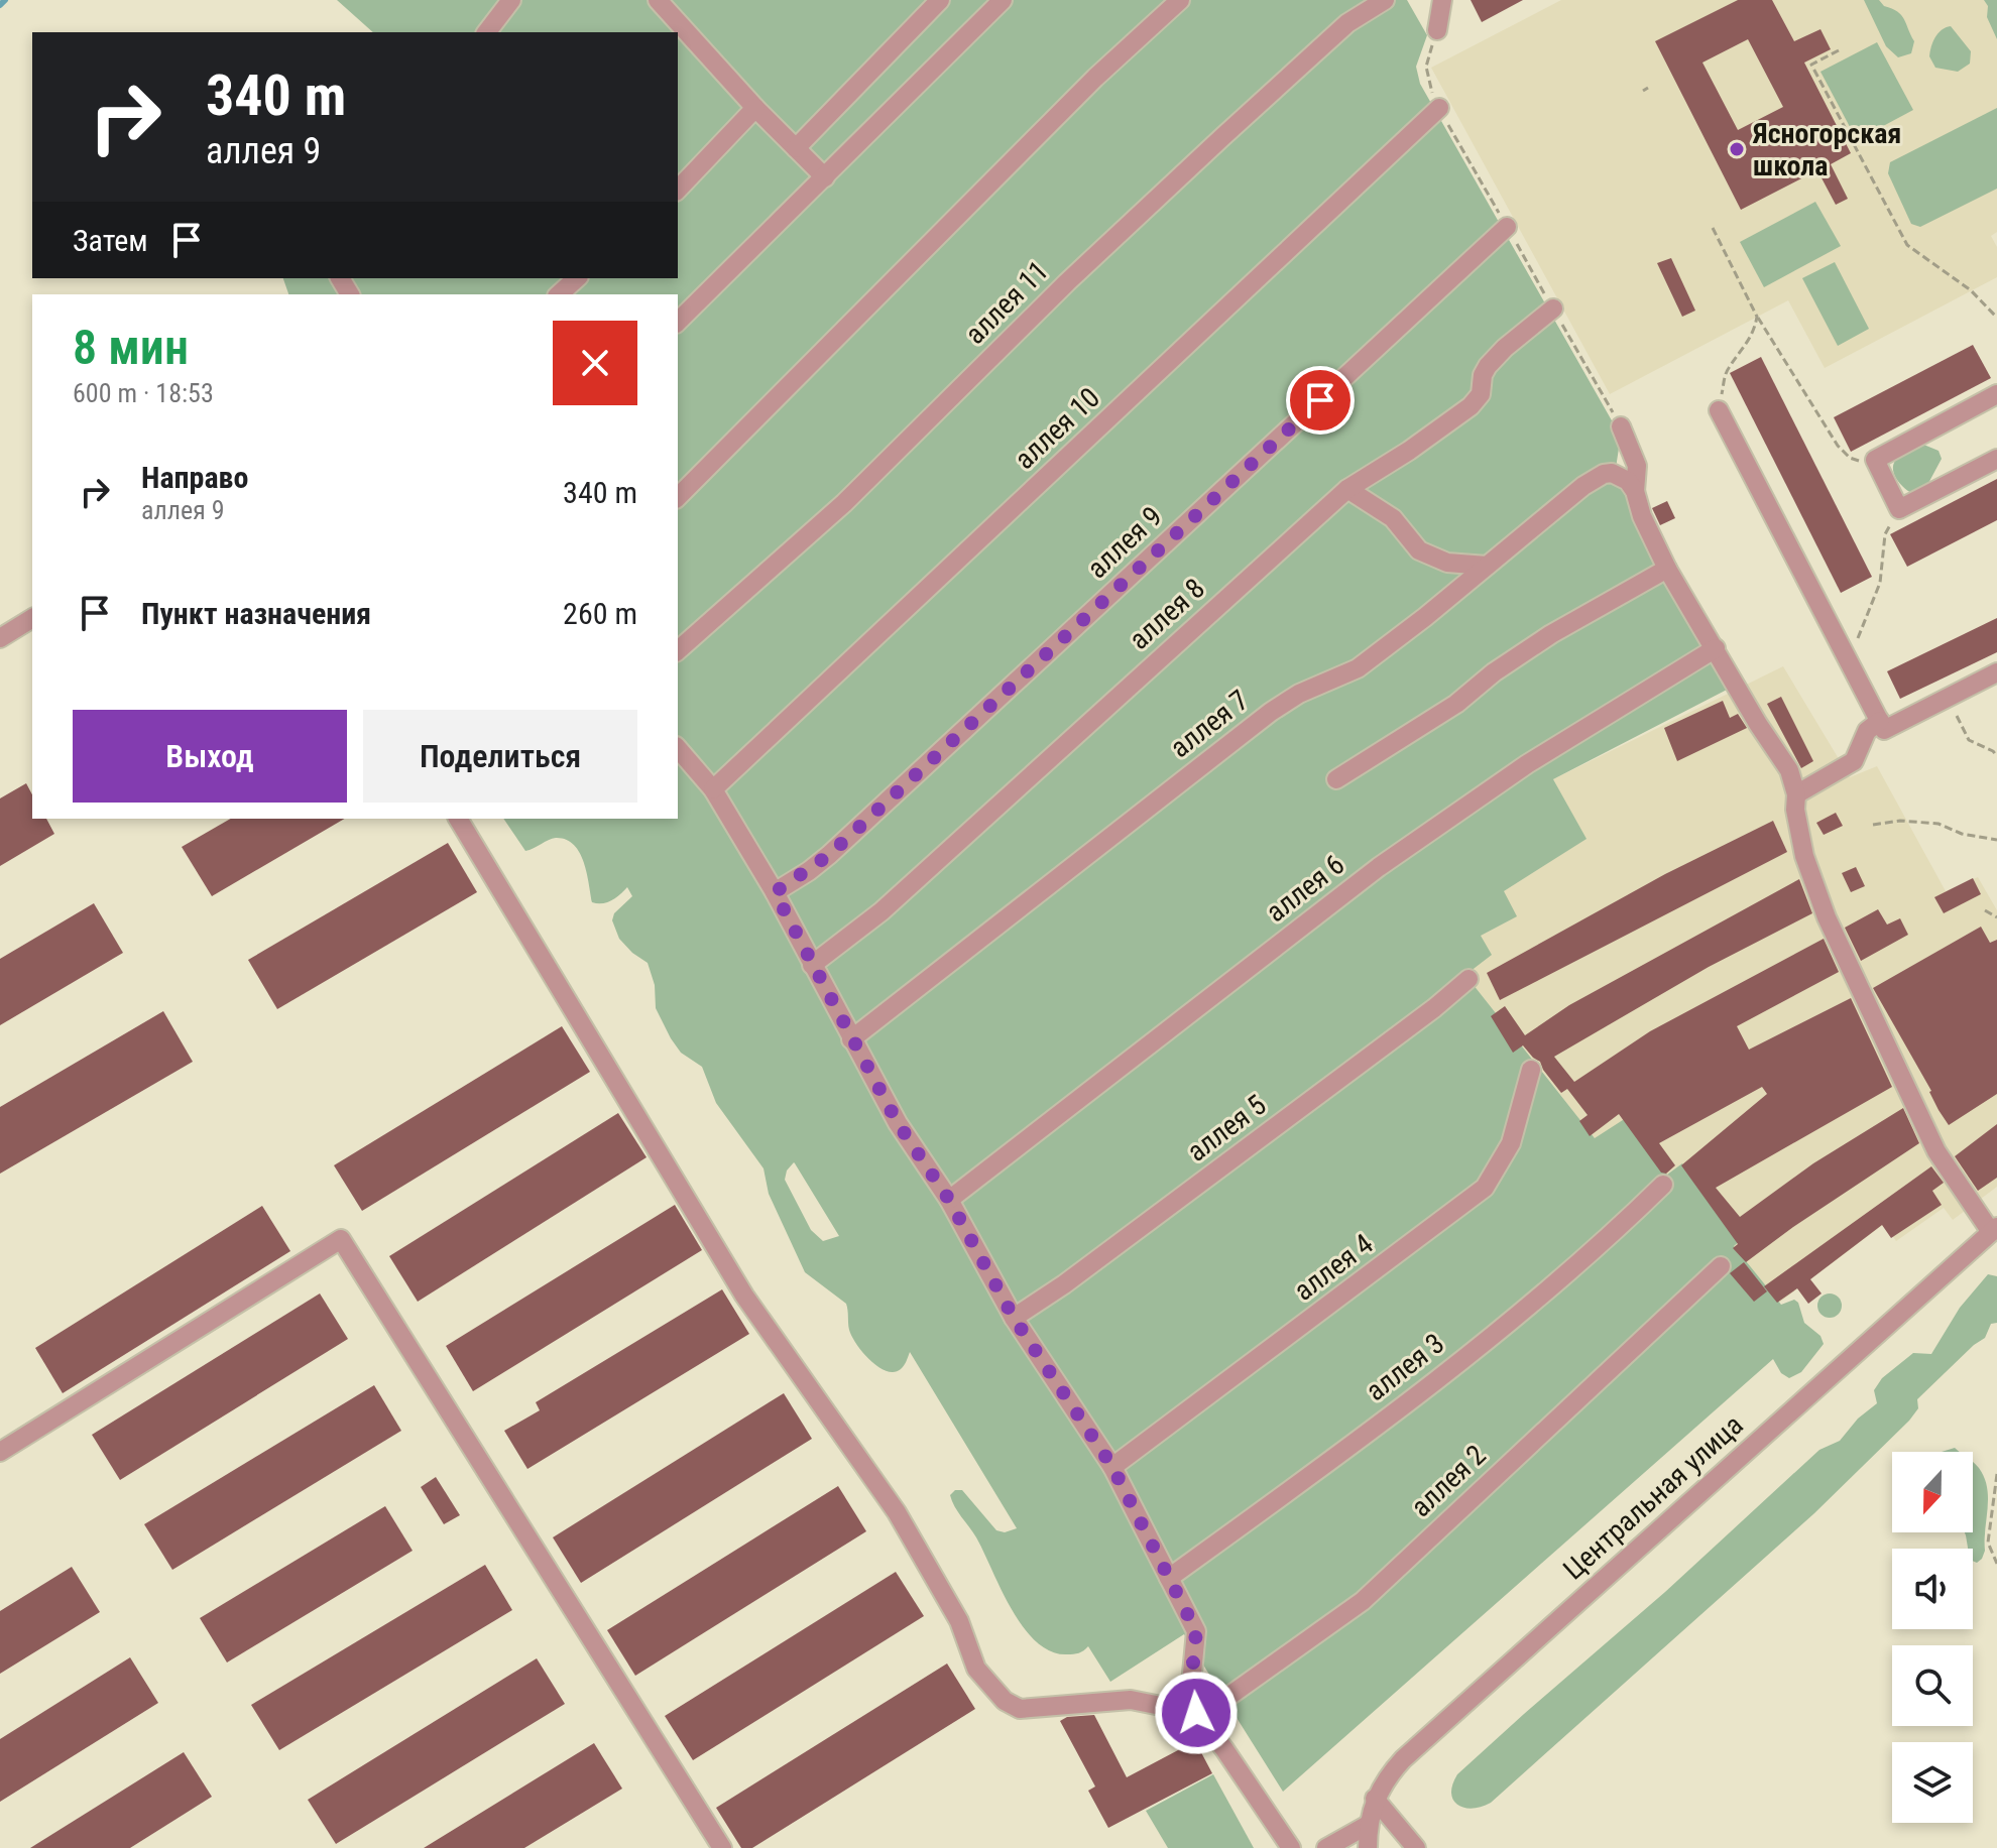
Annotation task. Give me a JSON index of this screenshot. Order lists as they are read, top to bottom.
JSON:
{
  "streets": {
    "street": [
      "аллея 11",
      "аллея 10",
      "аллея 9",
      "аллея 8",
      "аллея 7",
      "аллея 6",
      "аллея 5",
      "аллея 4",
      "аллея 3",
      "аллея 2",
      "Центральная улица"
    ]
  },
  "places": ["Ясногорская школа"],
  "north": "bottom",
  "page": {
    "turn": ["340 m", "аллея 9"],
    "then": "Затем",
    "heading": ["8 мин", "600 m · 18:53"],
    "list": [
      {
        "name": "Направо",
        "note": "аллея 9",
        "value": "340 m"
      },
      {
        "name": "Пункт назначения",
        "value": "260 m"
      }
    ],
    "buttons": ["Выход", "Поделиться"]
  }
}
